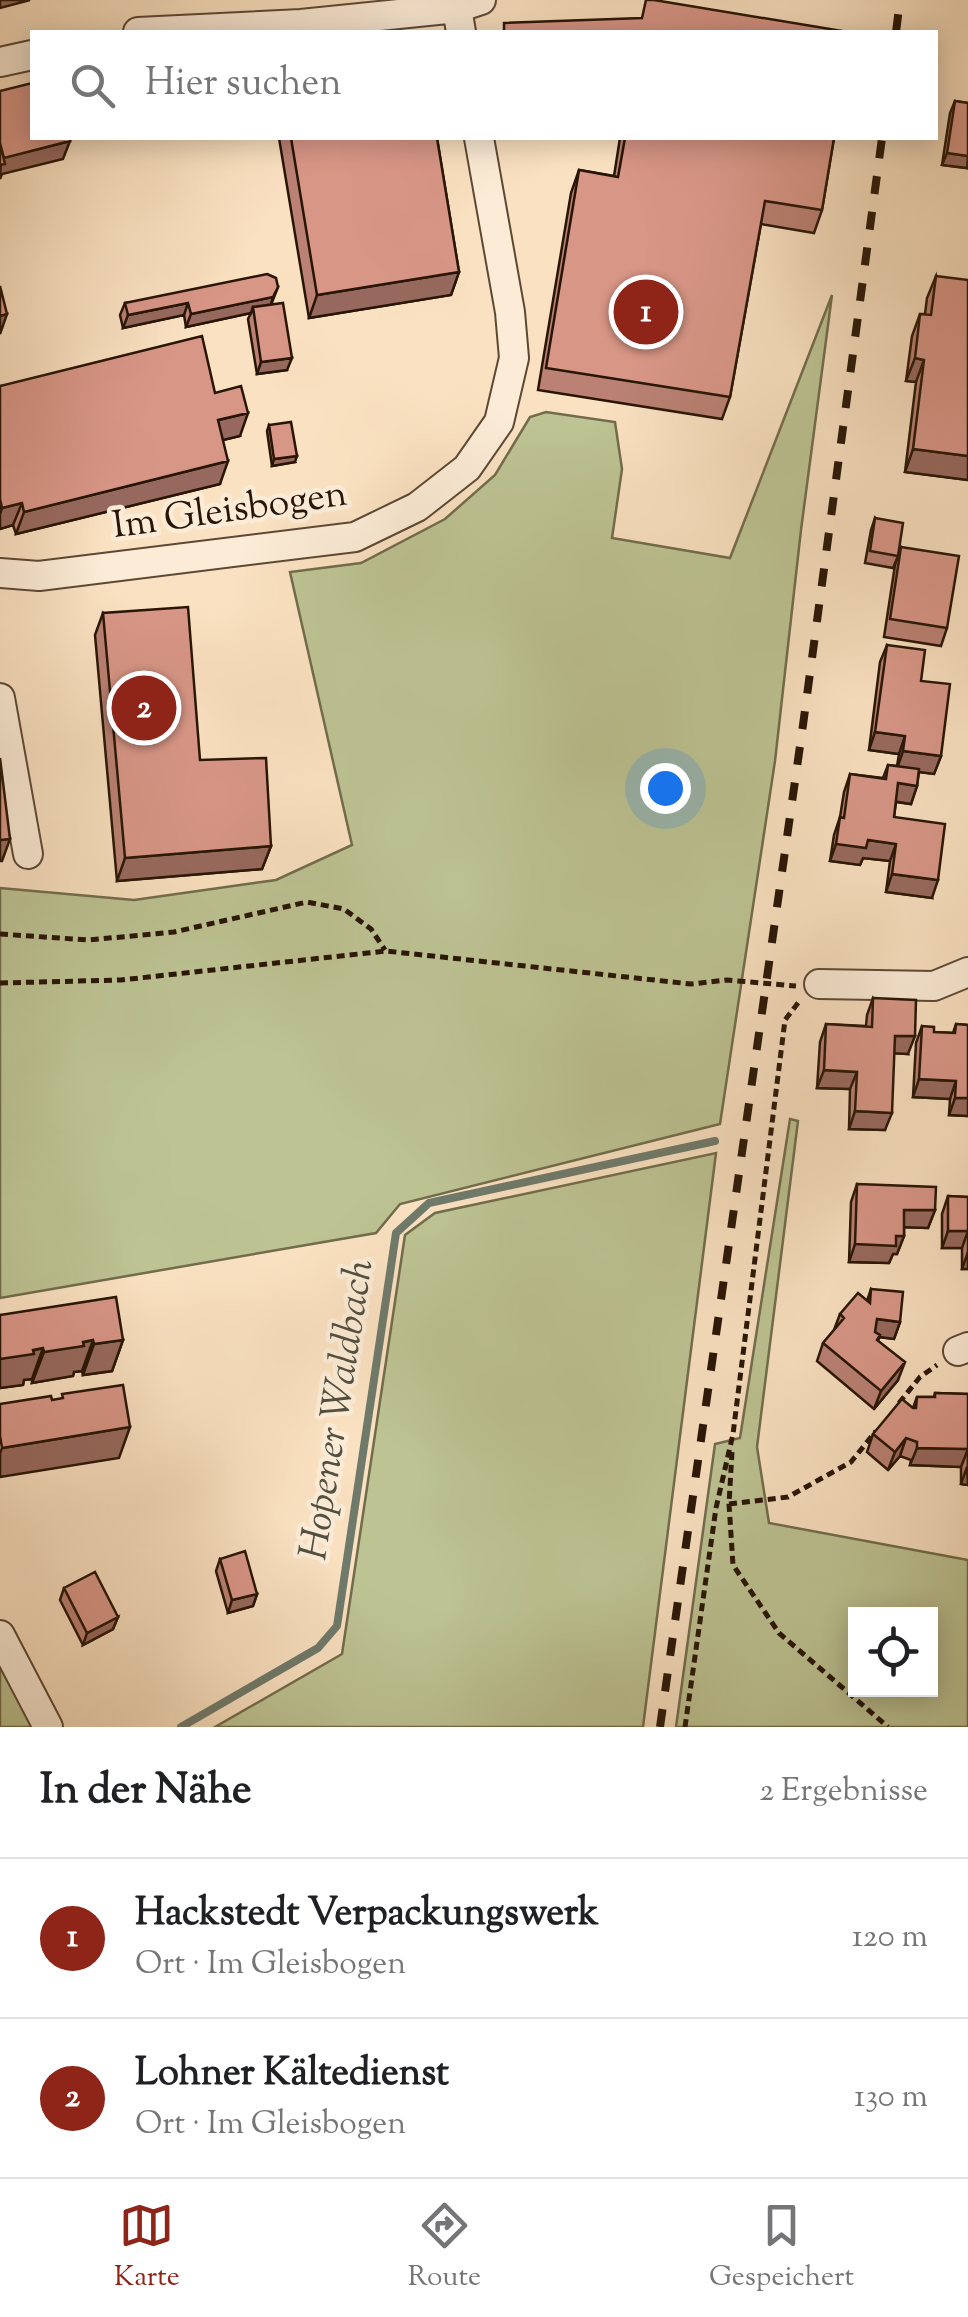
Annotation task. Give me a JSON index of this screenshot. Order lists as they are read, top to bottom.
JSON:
{
  "streets": {
    "street": ["Im Gleisbogen"]
  },
  "water": ["Hopener Waldbach"],
  "page": {
    "search": "Hier suchen",
    "pins": ["1", "2"],
    "heading": ["In der Nähe", "2 Ergebnisse"],
    "list": [
      {
        "mark": "1",
        "name": "Hackstedt Verpackungswerk",
        "note": "Ort · Im Gleisbogen",
        "value": "120 m"
      },
      {
        "mark": "2",
        "name": "Lohner Kältedienst",
        "note": "Ort · Im Gleisbogen",
        "value": "130 m"
      }
    ],
    "nav": ["Karte", "Route", "Gespeichert"]
  }
}
